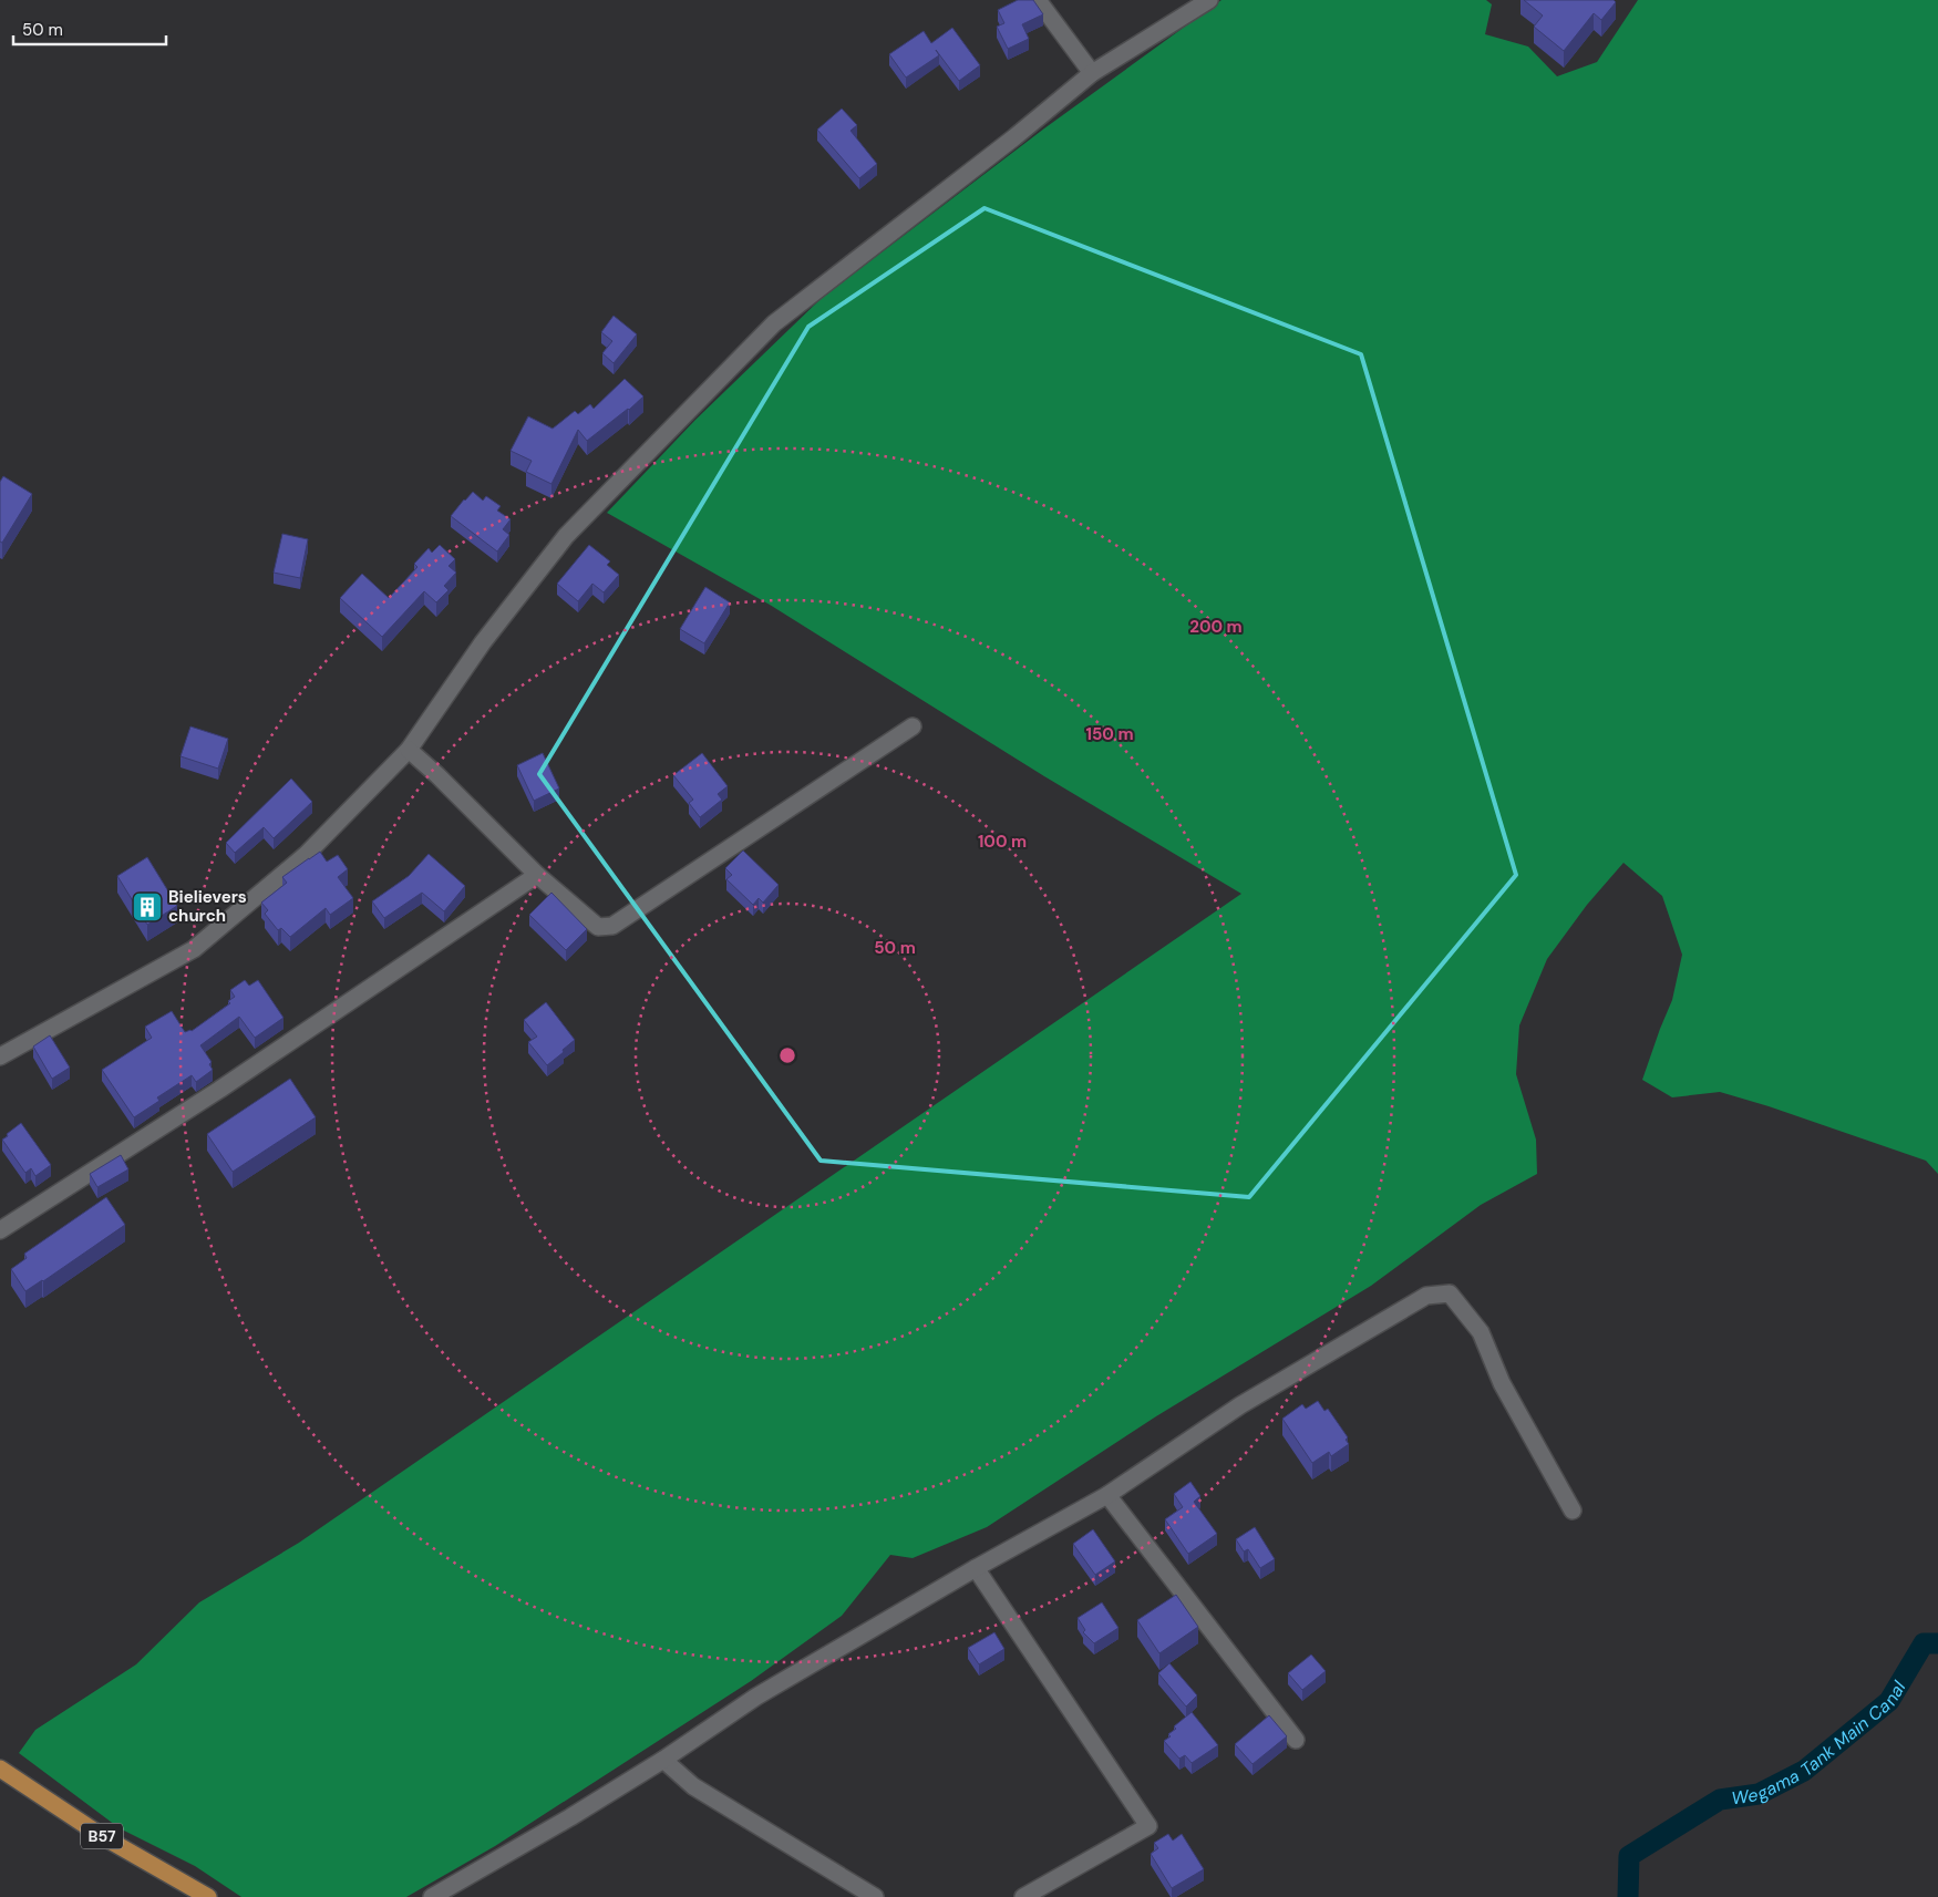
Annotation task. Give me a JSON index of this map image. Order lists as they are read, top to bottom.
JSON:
{
  "streets": {
    "main road": ["B57"]
  },
  "water": ["Wegama Tank Main Canal"],
  "places": {
    "building": ["Bielievers church"]
  },
  "scale_bar": "50 m",
  "rings": [
    "200 m",
    "150 m",
    "100 m",
    "50 m"
  ]
}
